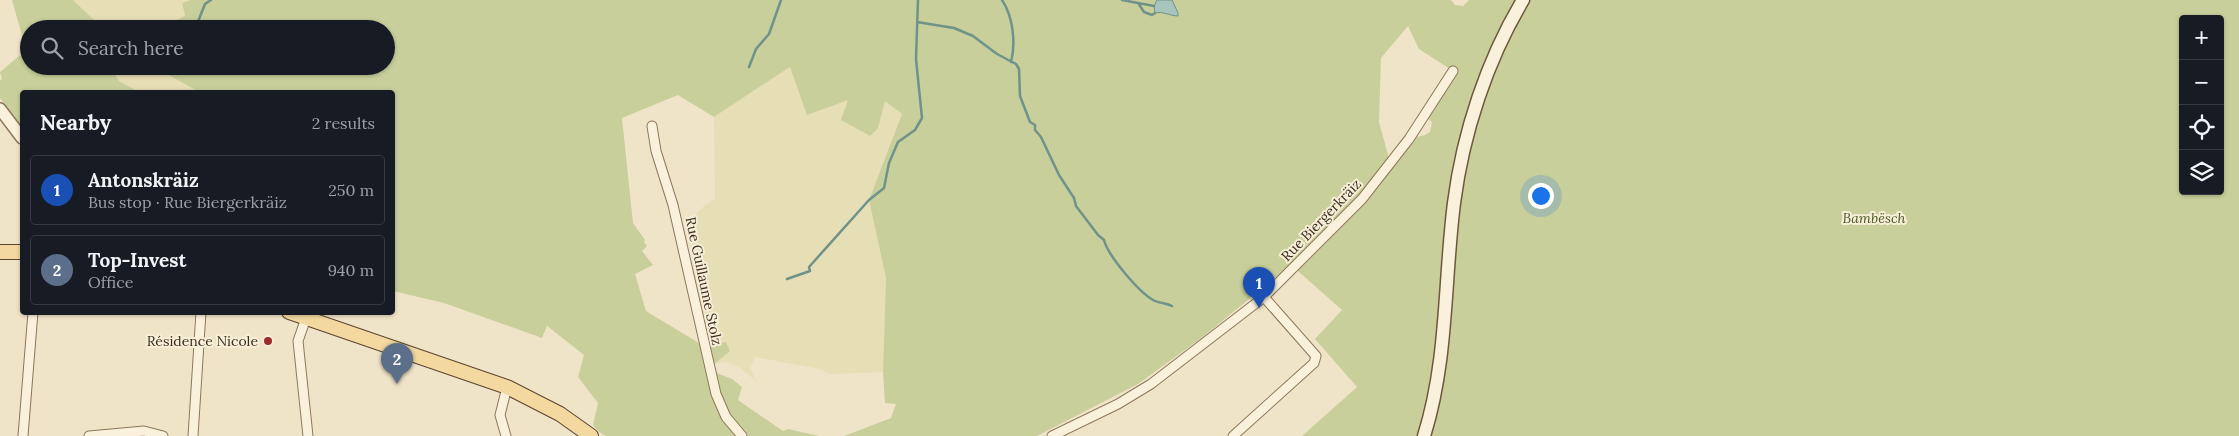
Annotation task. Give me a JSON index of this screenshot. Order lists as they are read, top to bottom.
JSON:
{
  "streets": {
    "street": ["Rue Biergerkräiz", "Rue Guillaume Stolz"]
  },
  "parks": ["Bambësch"],
  "places": ["Résidence Nicole"],
  "page": {
    "map_buttons": ["+", "−"],
    "search": "Search here",
    "heading": ["Nearby", "2 results"],
    "list": [
      {
        "mark": "1",
        "name": "Antonskräiz",
        "note": "Bus stop · Rue Biergerkräiz",
        "value": "250 m"
      },
      {
        "mark": "2",
        "name": "Top-Invest",
        "note": "Office",
        "value": "940 m"
      }
    ],
    "pins": ["1", "2"]
  }
}
